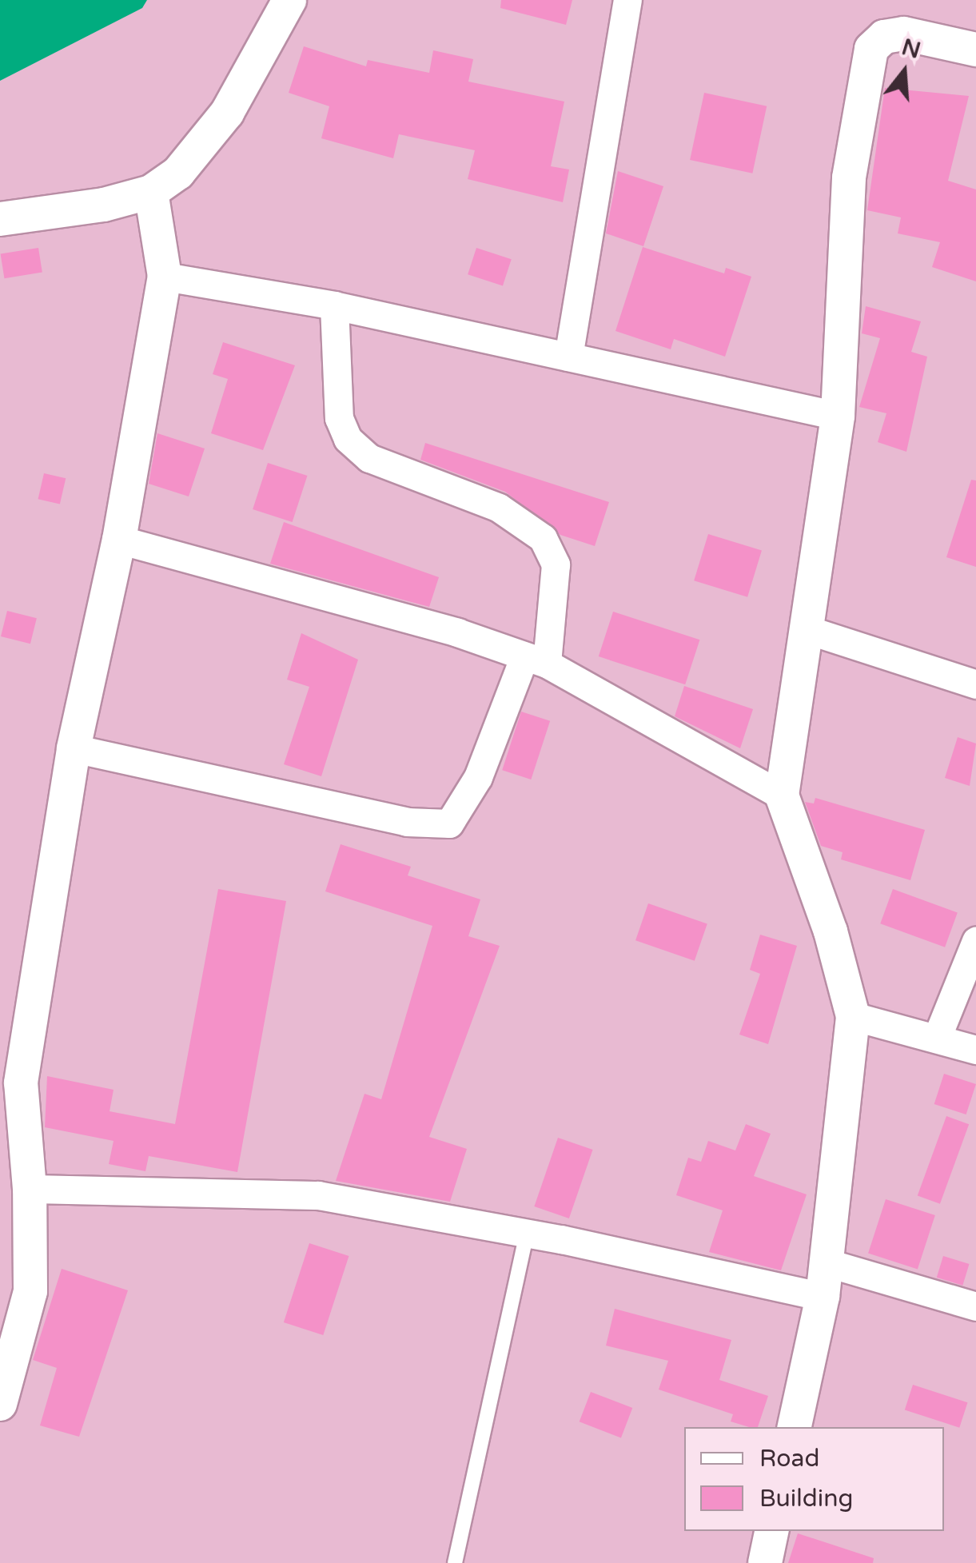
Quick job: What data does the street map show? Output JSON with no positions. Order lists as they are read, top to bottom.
{
  "legend": ["Road", "Building"],
  "north": "top"
}
